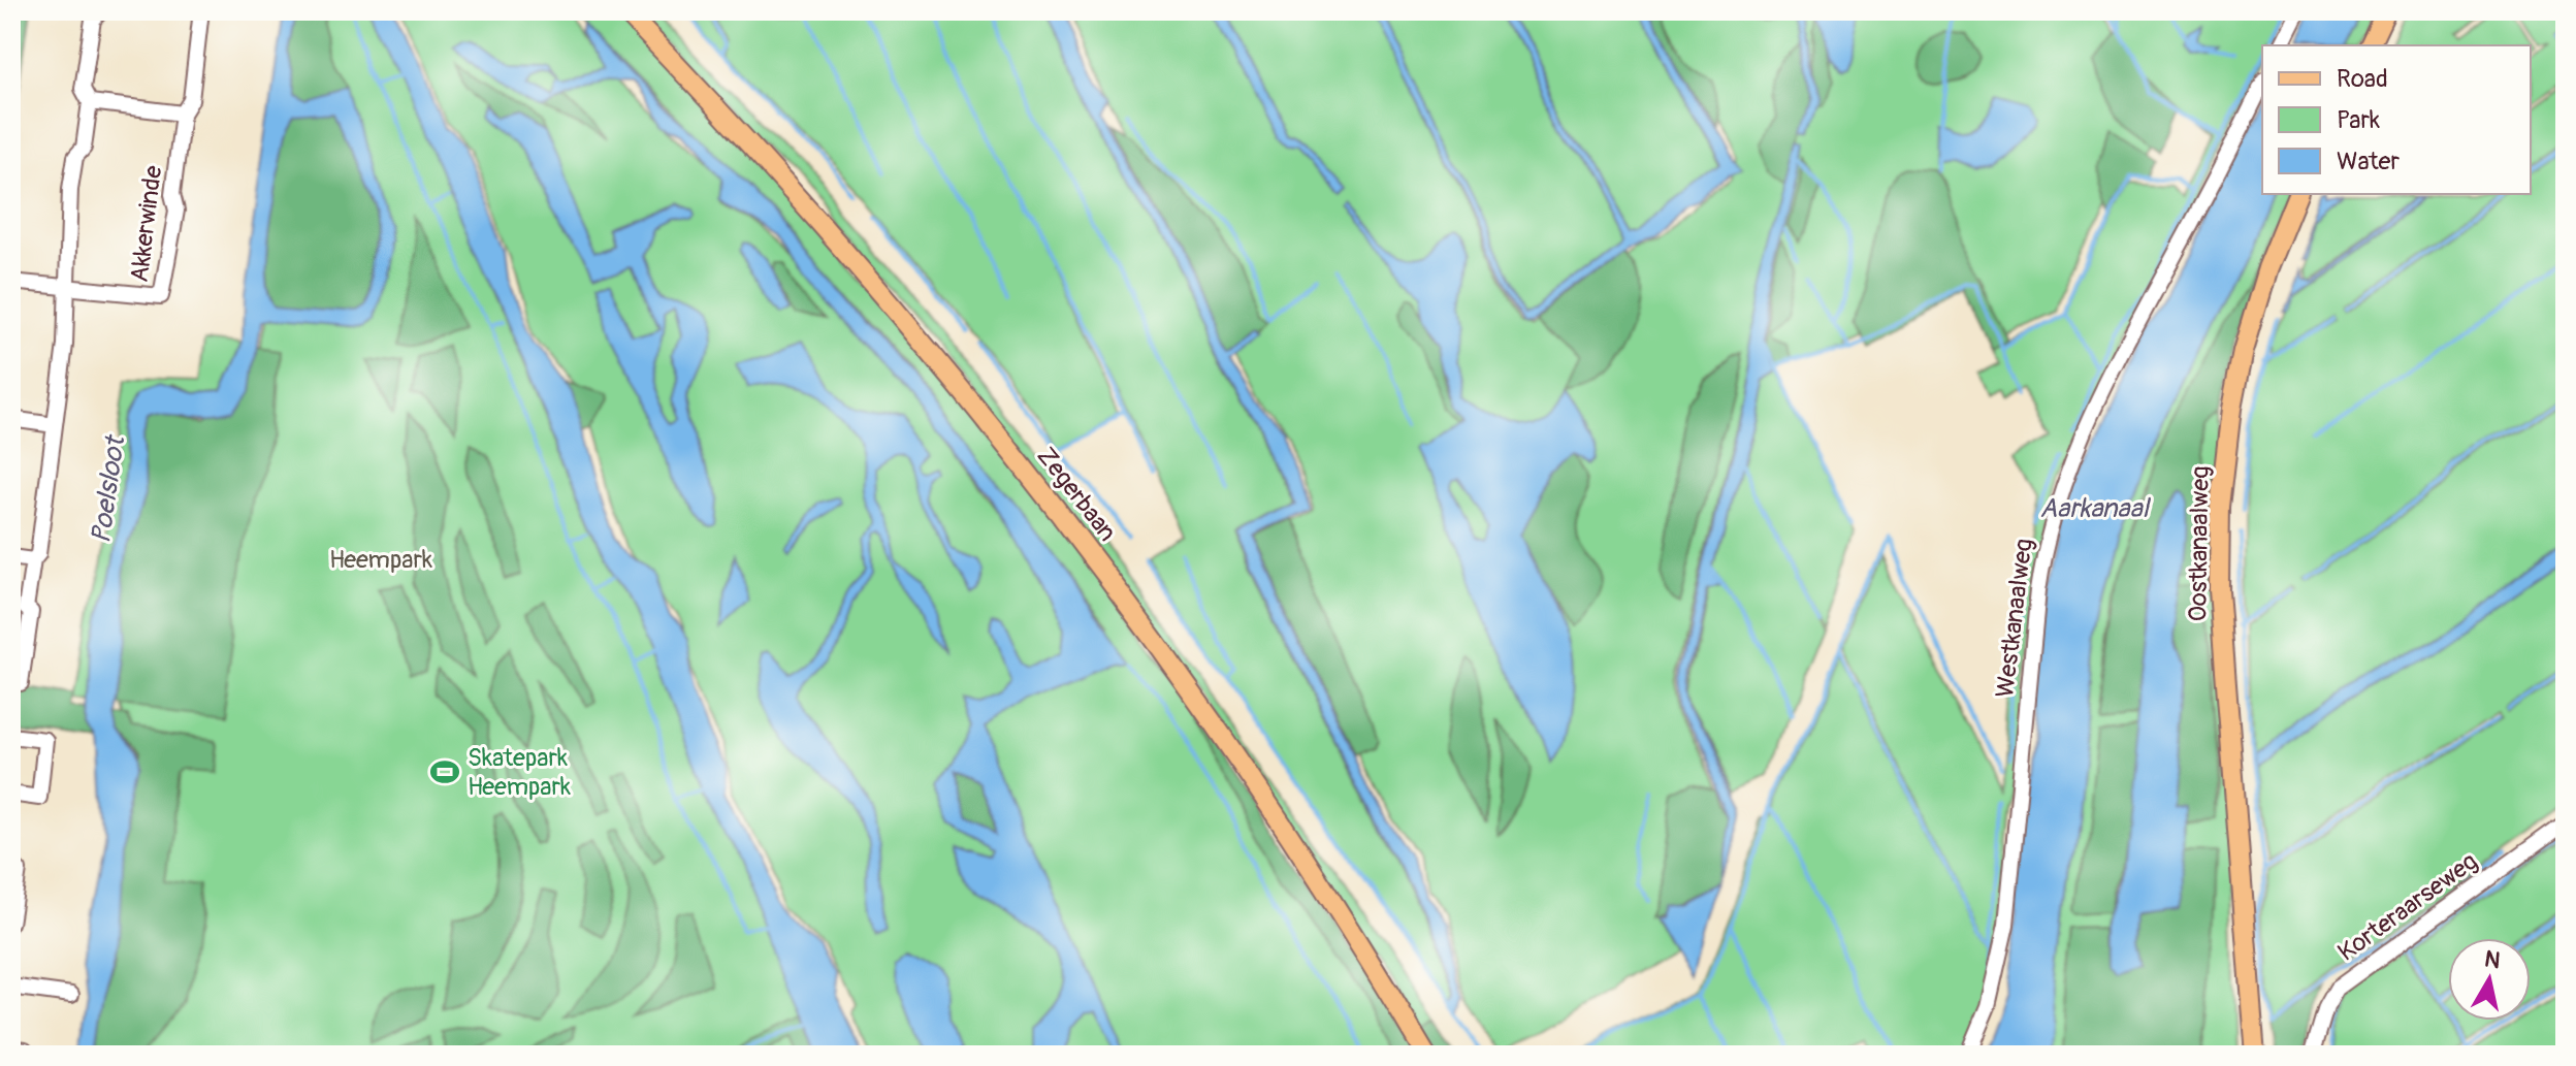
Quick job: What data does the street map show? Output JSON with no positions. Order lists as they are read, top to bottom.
{
  "streets": {
    "main road": ["Zegerbaan", "Oostkanaalweg"],
    "street": ["Akkerwinde", "Westkanaalweg", "Korteraarseweg"]
  },
  "water": ["Poelsloot", "Aarkanaal"],
  "parks": ["Heempark"],
  "places": {
    "sports": ["Skatepark Heempark"]
  },
  "legend": ["Road", "Park", "Water"],
  "north": "top"
}
